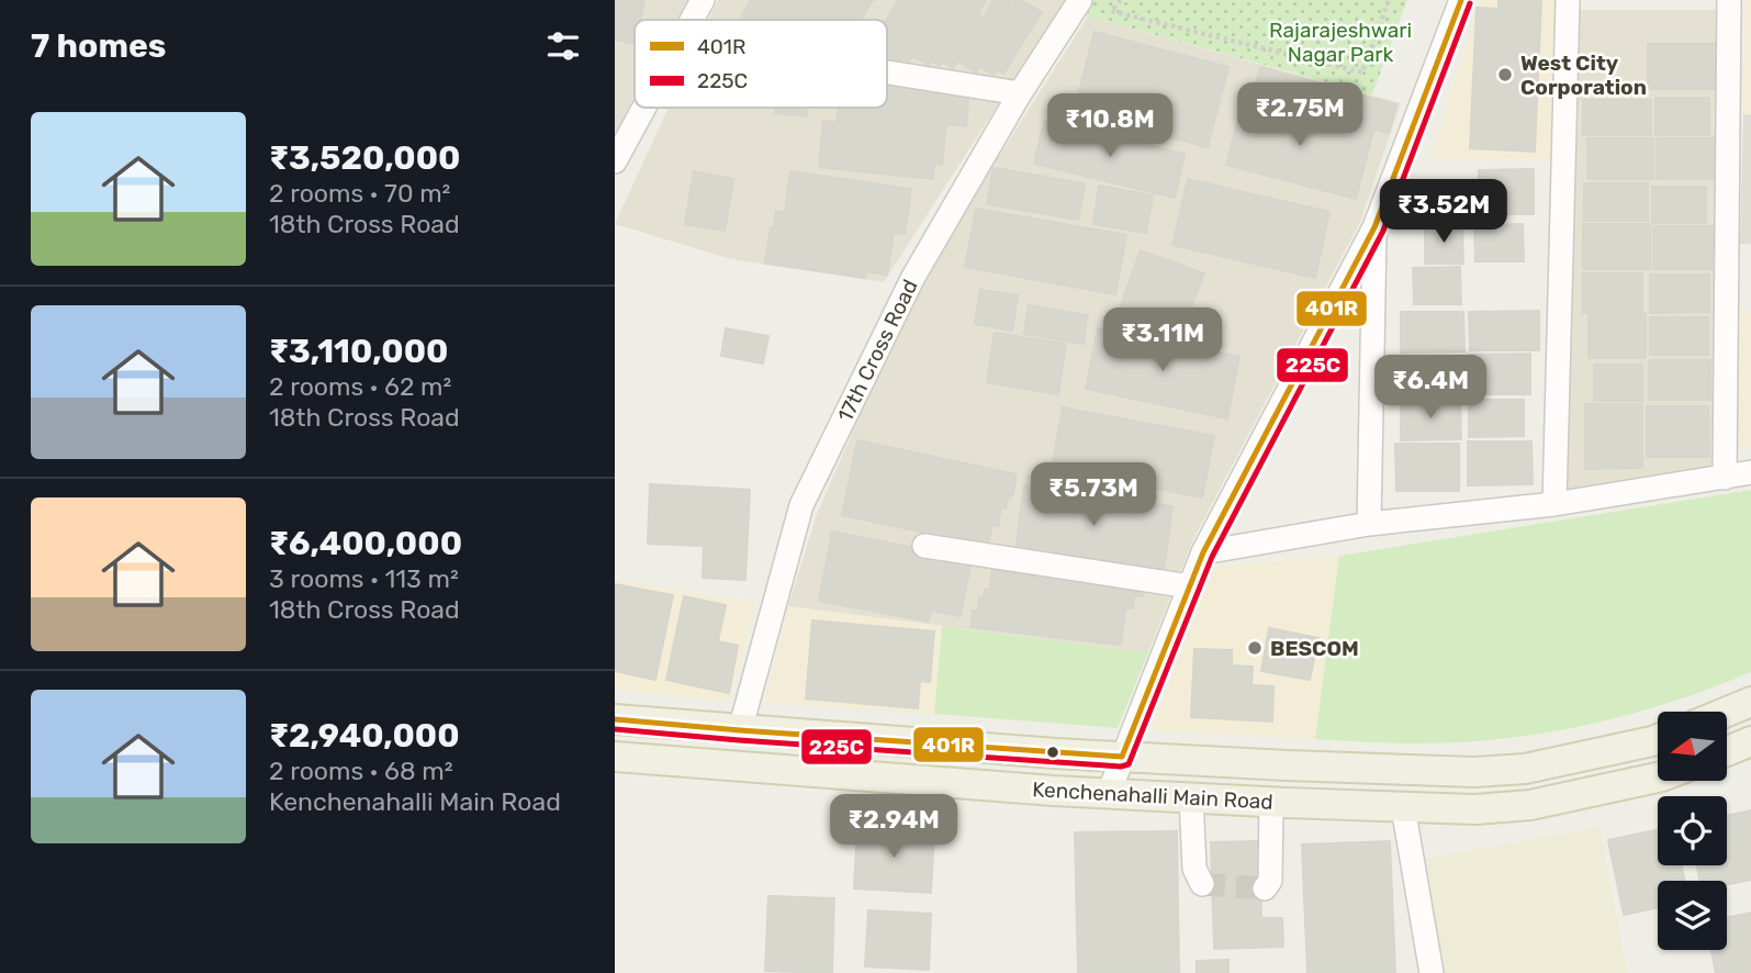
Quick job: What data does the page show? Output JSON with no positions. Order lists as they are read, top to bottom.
{
  "streets": {
    "main road": ["Kenchenahalli Main Road"],
    "street": ["17th Cross Road"]
  },
  "crossings": [
    ["17th Cross Road", "Kenchenahalli Main Road"]
  ],
  "parks": ["Rajarajeshwari Nagar Park"],
  "places": ["West City Corporation", "BESCOM"],
  "lines": ["transit line 401R", "transit line 225C"],
  "legend": ["401R", "225C"],
  "north": "left",
  "page": {
    "heading": "7 homes",
    "price": [
      "₹2.75M",
      "₹10.8M",
      "₹3.52M",
      "₹3.11M",
      "₹6.4M",
      "₹5.73M",
      "₹2.94M"
    ],
    "list": [
      {
        "name": "₹3,520,000",
        "note": "2 rooms · 70 m² · 18th Cross Road"
      },
      {
        "name": "₹3,110,000",
        "note": "2 rooms · 62 m² · 18th Cross Road"
      },
      {
        "name": "₹6,400,000",
        "note": "3 rooms · 113 m² · 18th Cross Road"
      },
      {
        "name": "₹2,940,000",
        "note": "2 rooms · 68 m² · Kenchenahalli Main Road"
      }
    ]
  }
}
